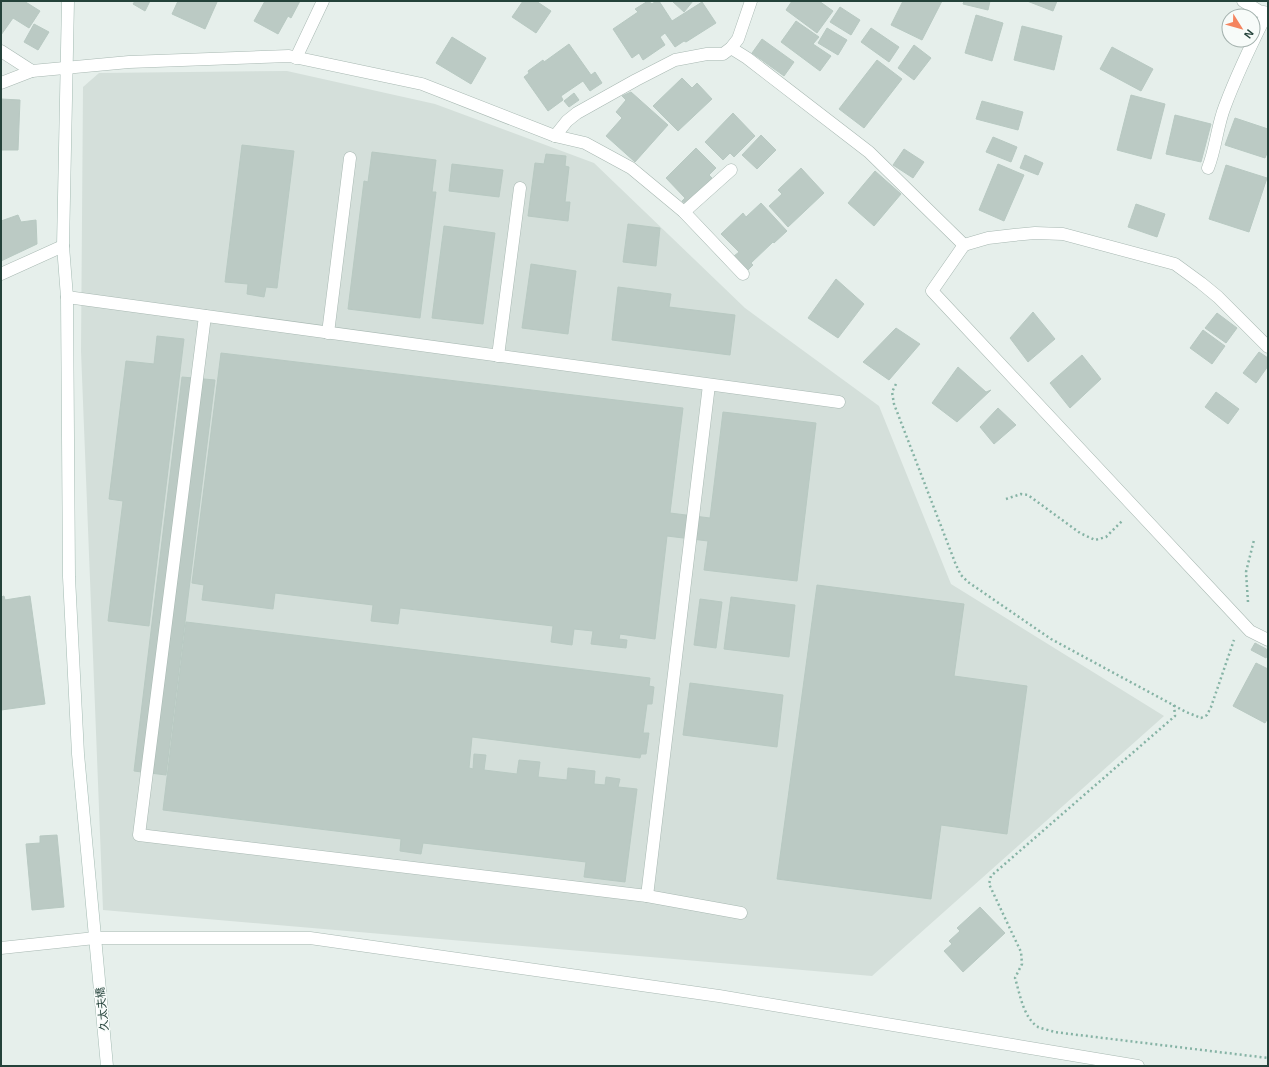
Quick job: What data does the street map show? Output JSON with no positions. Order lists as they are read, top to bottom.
{
  "streets": {
    "street": ["久太夫橋"]
  },
  "north": "bottom right"
}
